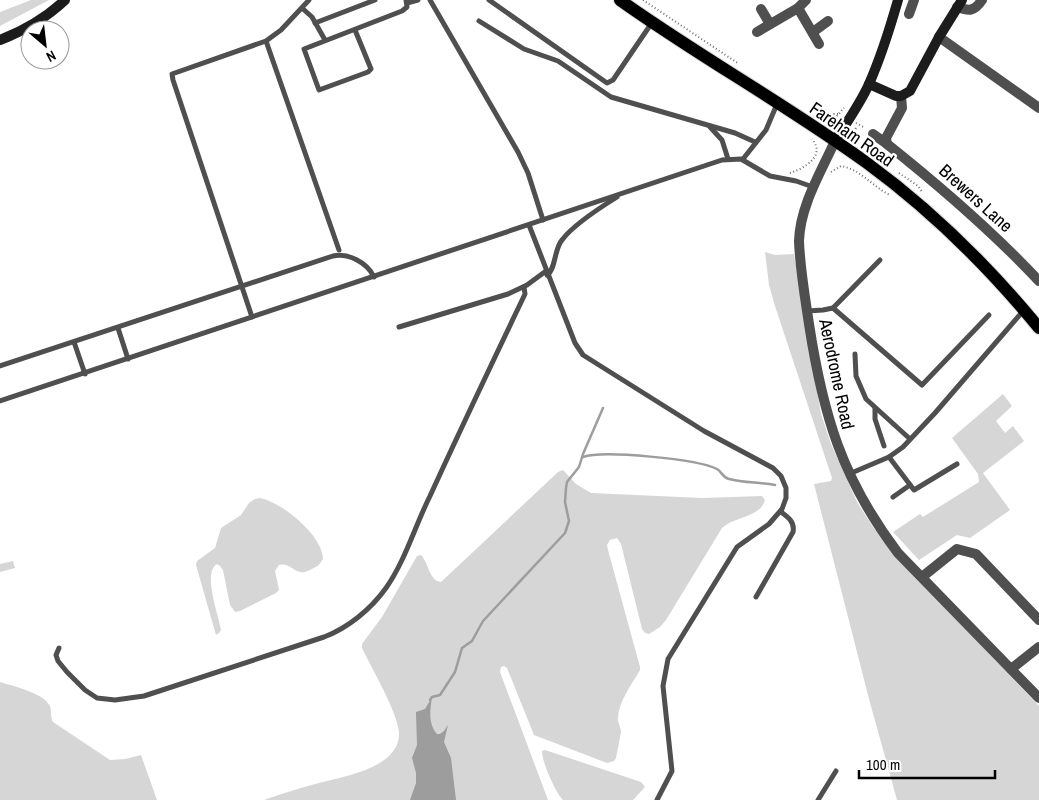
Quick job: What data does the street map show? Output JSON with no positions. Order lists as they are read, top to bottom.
{
  "streets": {
    "main road": ["Fareham Road"],
    "street": ["Brewers Lane", "Aerodrome Road"]
  },
  "crossings": [
    ["Fareham Road", "Aerodrome Road"]
  ],
  "scale_bar": "100 m",
  "north": "bottom right"
}
